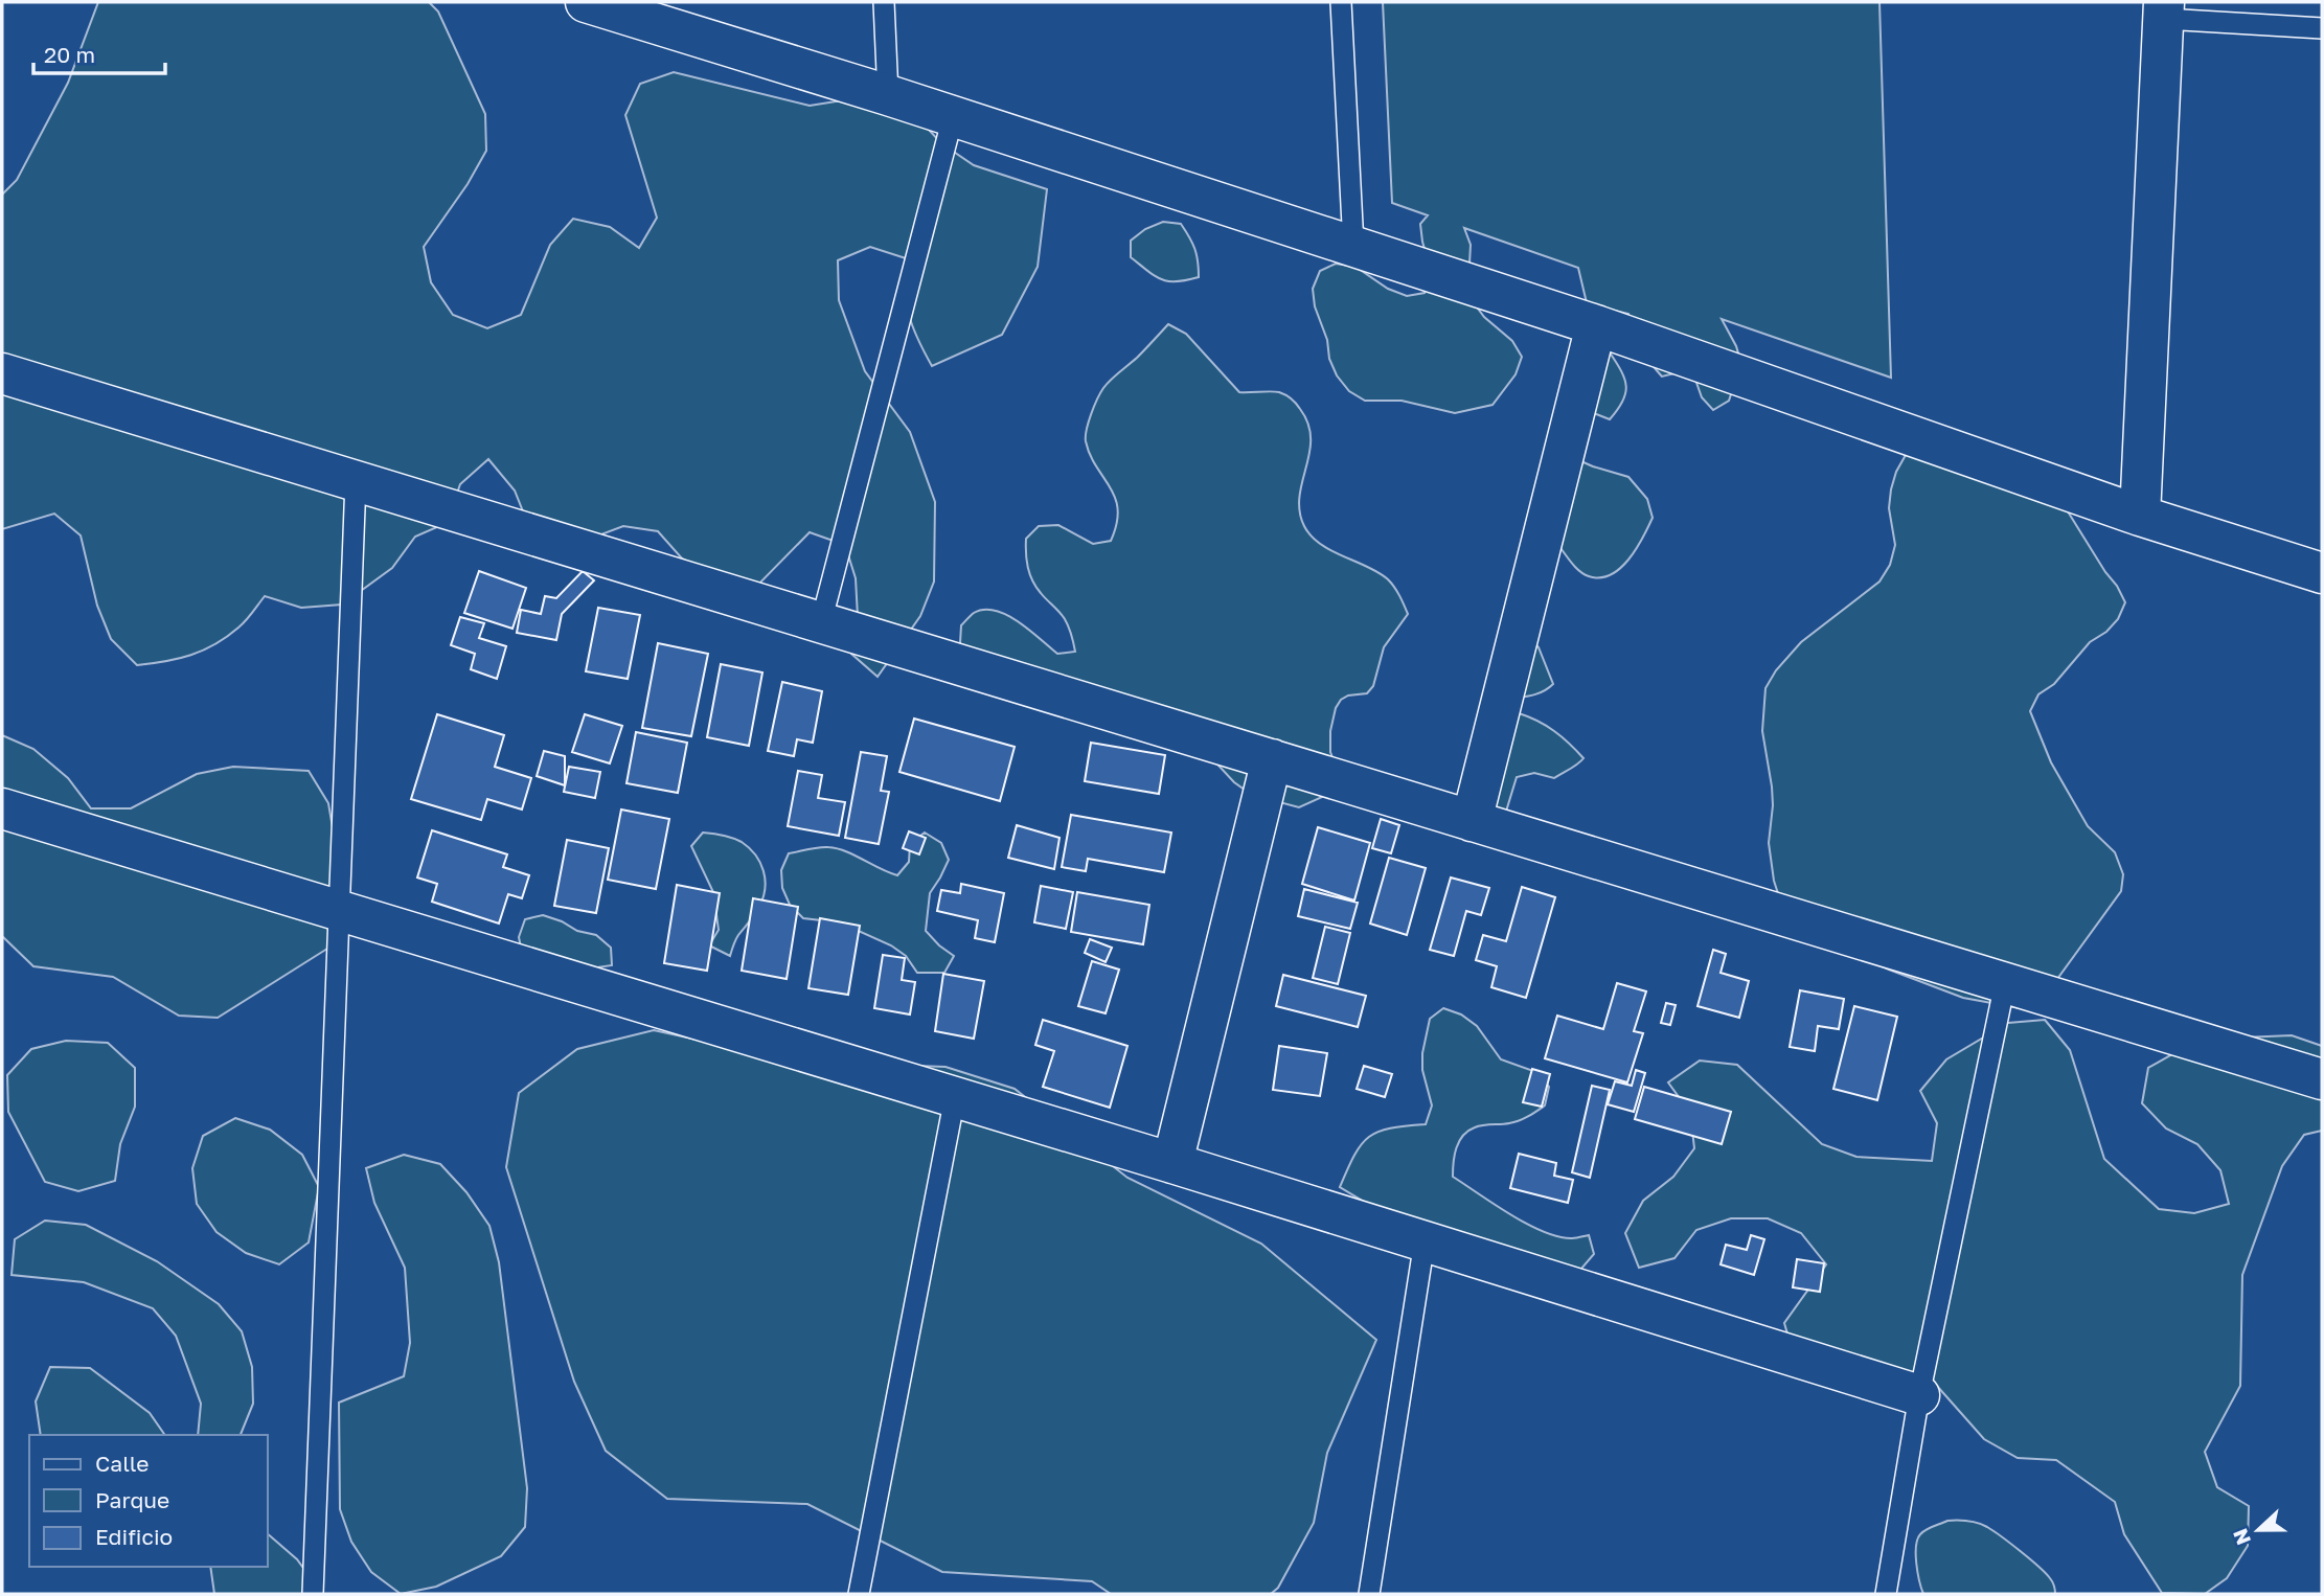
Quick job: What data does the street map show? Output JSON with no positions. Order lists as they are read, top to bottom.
{
  "legend": ["Calle", "Parque", "Edificio"],
  "scale_bar": "20 m",
  "north": "left"
}
